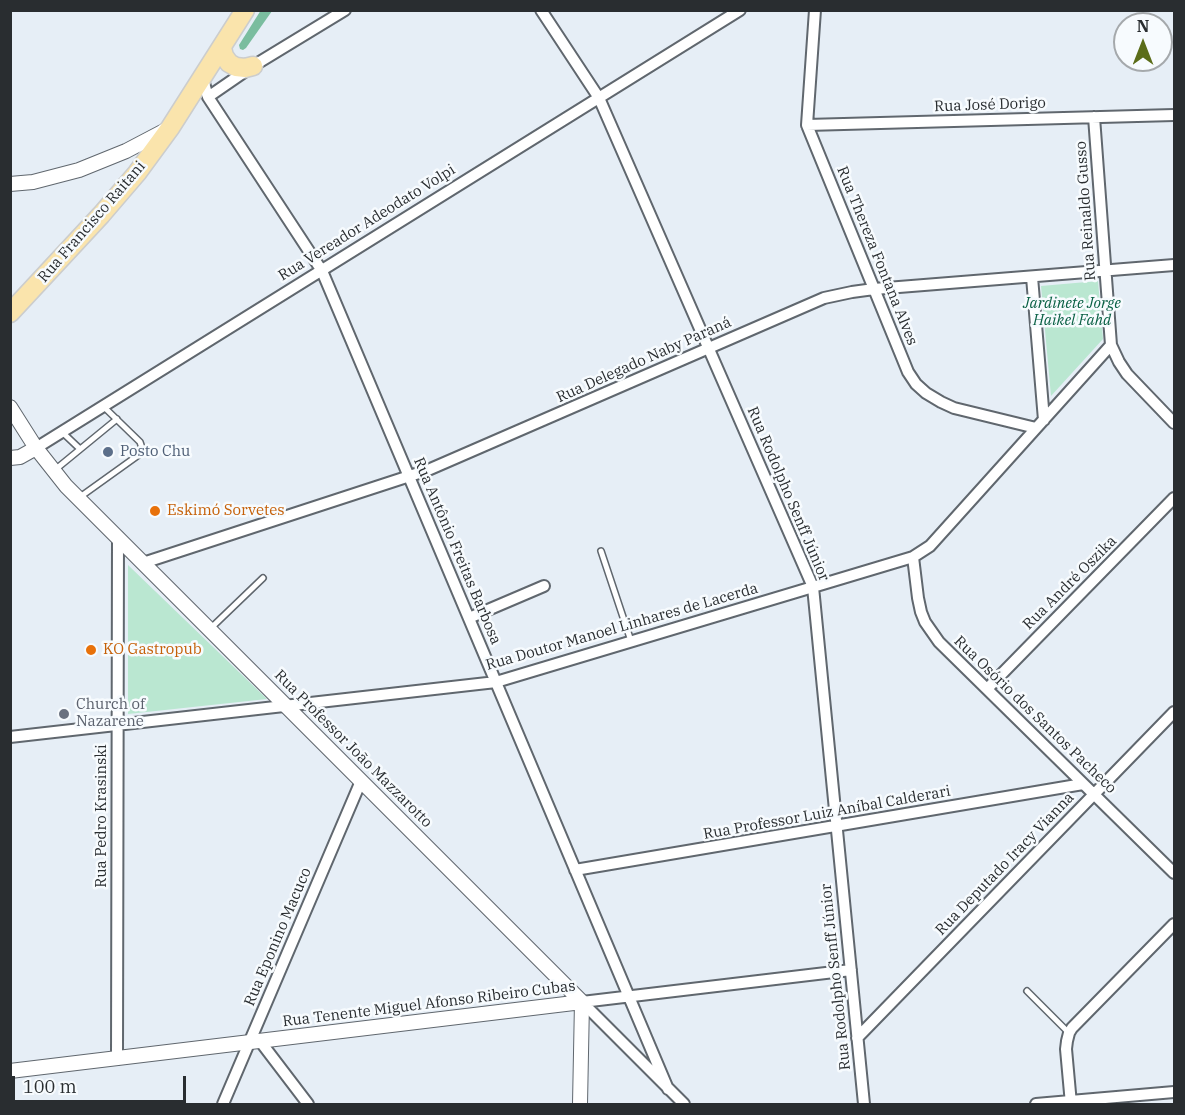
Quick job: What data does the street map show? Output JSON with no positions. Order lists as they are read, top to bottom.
{
  "streets": {
    "main road": ["Rua Francisco Raitani"],
    "street": [
      "Rua José Dorigo",
      "Rua Reinaldo Gusso",
      "Rua Vereador Adeodato Volpi",
      "Rua Thereza Fontana Alves",
      "Rua Delegado Naby Paraná",
      "Rua Rodolpho Senff Júnior",
      "Rua Antônio Freitas Barbosa",
      "Rua André Oszika",
      "Rua Doutor Manoel Linhares de Lacerda",
      "Rua Osório dos Santos Pacheco",
      "Rua Professor João Mazzarotto",
      "Rua Professor Luiz Aníbal Calderari",
      "Rua Pedro Krasinski",
      "Rua Deputado Iracy Vianna",
      "Rua Eponino Macuco",
      "Rua Tenente Miguel Afonso Ribeiro Cubas"
    ]
  },
  "crossings": [
    ["Rua José Dorigo", "Rua Reinaldo Gusso"],
    ["Rua José Dorigo", "Rua Thereza Fontana Alves"],
    ["Rua Reinaldo Gusso", "Rua Delegado Naby Paraná"],
    ["Rua Reinaldo Gusso", "Rua Doutor Manoel Linhares de Lacerda"],
    ["Rua Francisco Raitani", "Rua Antônio Freitas Barbosa"],
    ["Rua Vereador Adeodato Volpi", "Rua Rodolpho Senff Júnior"],
    ["Rua Vereador Adeodato Volpi", "Rua Antônio Freitas Barbosa"],
    ["Rua Vereador Adeodato Volpi", "Rua Professor João Mazzarotto"],
    ["Rua Thereza Fontana Alves", "Rua Delegado Naby Paraná"],
    ["Rua Thereza Fontana Alves", "Rua Doutor Manoel Linhares de Lacerda"],
    ["Rua Delegado Naby Paraná", "Rua Rodolpho Senff Júnior"],
    ["Rua Delegado Naby Paraná", "Rua Antônio Freitas Barbosa"],
    ["Rua Delegado Naby Paraná", "Rua Professor João Mazzarotto"],
    ["Rua Rodolpho Senff Júnior", "Rua Doutor Manoel Linhares de Lacerda"],
    ["Rua Rodolpho Senff Júnior", "Rua Professor Luiz Aníbal Calderari"],
    ["Rua Rodolpho Senff Júnior", "Rua Deputado Iracy Vianna"],
    ["Rua Rodolpho Senff Júnior", "Rua Tenente Miguel Afonso Ribeiro Cubas"],
    ["Rua Antônio Freitas Barbosa", "Rua Doutor Manoel Linhares de Lacerda"],
    ["Rua Antônio Freitas Barbosa", "Rua Professor João Mazzarotto"],
    ["Rua Antônio Freitas Barbosa", "Rua Professor Luiz Aníbal Calderari"],
    ["Rua Antônio Freitas Barbosa", "Rua Tenente Miguel Afonso Ribeiro Cubas"],
    ["Rua André Oszika", "Rua Osório dos Santos Pacheco"],
    ["Rua Doutor Manoel Linhares de Lacerda", "Rua Osório dos Santos Pacheco"],
    ["Rua Doutor Manoel Linhares de Lacerda", "Rua Professor João Mazzarotto"],
    ["Rua Doutor Manoel Linhares de Lacerda", "Rua Pedro Krasinski"],
    ["Rua Osório dos Santos Pacheco", "Rua Professor Luiz Aníbal Calderari"],
    ["Rua Osório dos Santos Pacheco", "Rua Deputado Iracy Vianna"],
    ["Rua Professor João Mazzarotto", "Rua Pedro Krasinski"],
    ["Rua Professor João Mazzarotto", "Rua Eponino Macuco"],
    ["Rua Professor João Mazzarotto", "Rua Tenente Miguel Afonso Ribeiro Cubas"],
    ["Rua Pedro Krasinski", "Rua Tenente Miguel Afonso Ribeiro Cubas"],
    ["Rua Eponino Macuco", "Rua Tenente Miguel Afonso Ribeiro Cubas"]
  ],
  "parks": ["Jardinete Jorge Haikel Fahd"],
  "places": [
    "Posto Chu",
    "Eskimó Sorvetes",
    "KO Gastropub",
    "Church of Nazarene"
  ],
  "scale_bar": "100 m",
  "north": "top"
}
